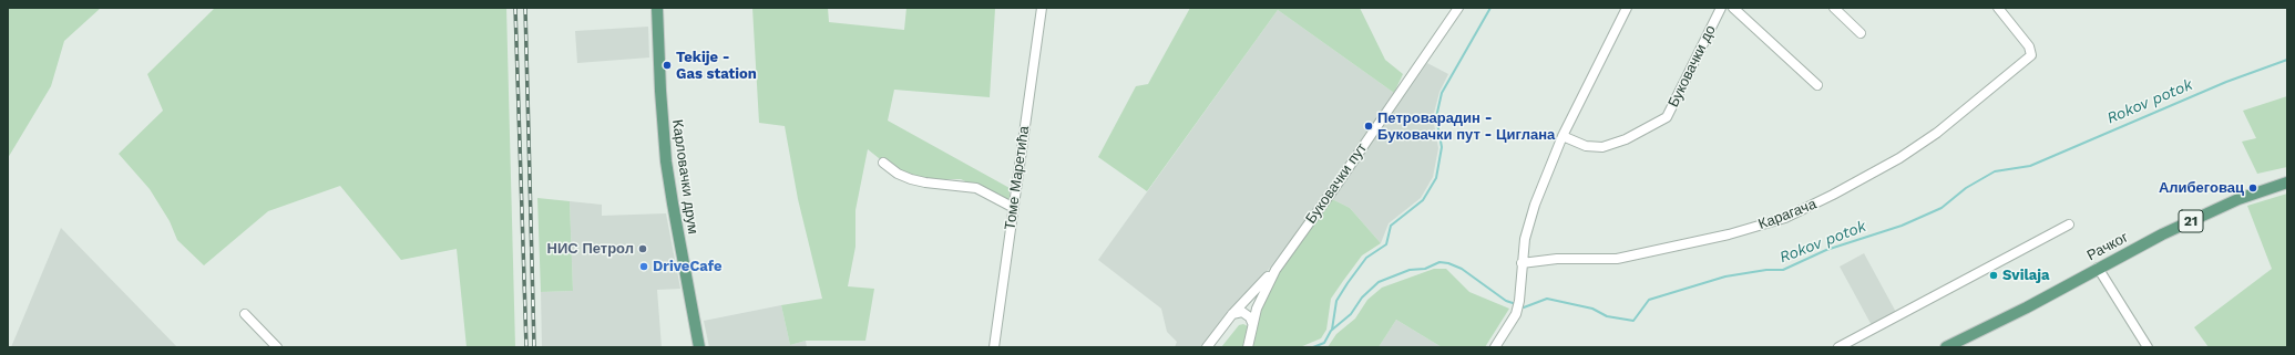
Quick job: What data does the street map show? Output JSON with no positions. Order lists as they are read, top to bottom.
{
  "streets": {
    "main road": ["Карловачки друм", "21", "Рачког"],
    "street": [
      "Буковачки до",
      "Томе Маретића",
      "Буковачки пут",
      "Карагача"
    ]
  },
  "water": ["Rokov potok"],
  "places": [
    "Tekije - Gas station",
    "Петроварадин - Буковачки пут - Циглана",
    "Алибеговац",
    "НИС Петрол",
    "DriveCafe",
    "Svilaja"
  ]
}
